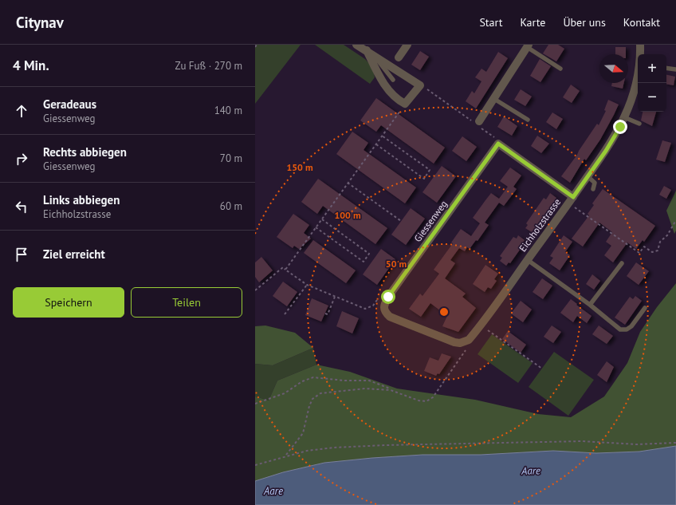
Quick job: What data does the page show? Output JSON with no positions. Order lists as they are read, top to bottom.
{
  "streets": {
    "street": ["Giessenweg", "Eichholzstrasse"]
  },
  "crossings": [
    ["Giessenweg", "Eichholzstrasse"]
  ],
  "water": ["Aare"],
  "north": "right",
  "page": {
    "header": "Citynav",
    "nav": [
      "Start",
      "Karte",
      "Über uns",
      "Kontakt"
    ],
    "heading": ["4 Min.", "Zu Fuß · 270 m"],
    "map_buttons": ["+", "−"],
    "list": [
      ["Geradeaus", "Giessenweg", "140 m"],
      ["Rechts abbiegen", "Giessenweg", "70 m"],
      ["Links abbiegen", "Eichholzstrasse", "60 m"],
      "Ziel erreicht"
    ],
    "buttons": ["Speichern", "Teilen"]
  },
  "rings": ["150 m", "100 m", "50 m"]
}
